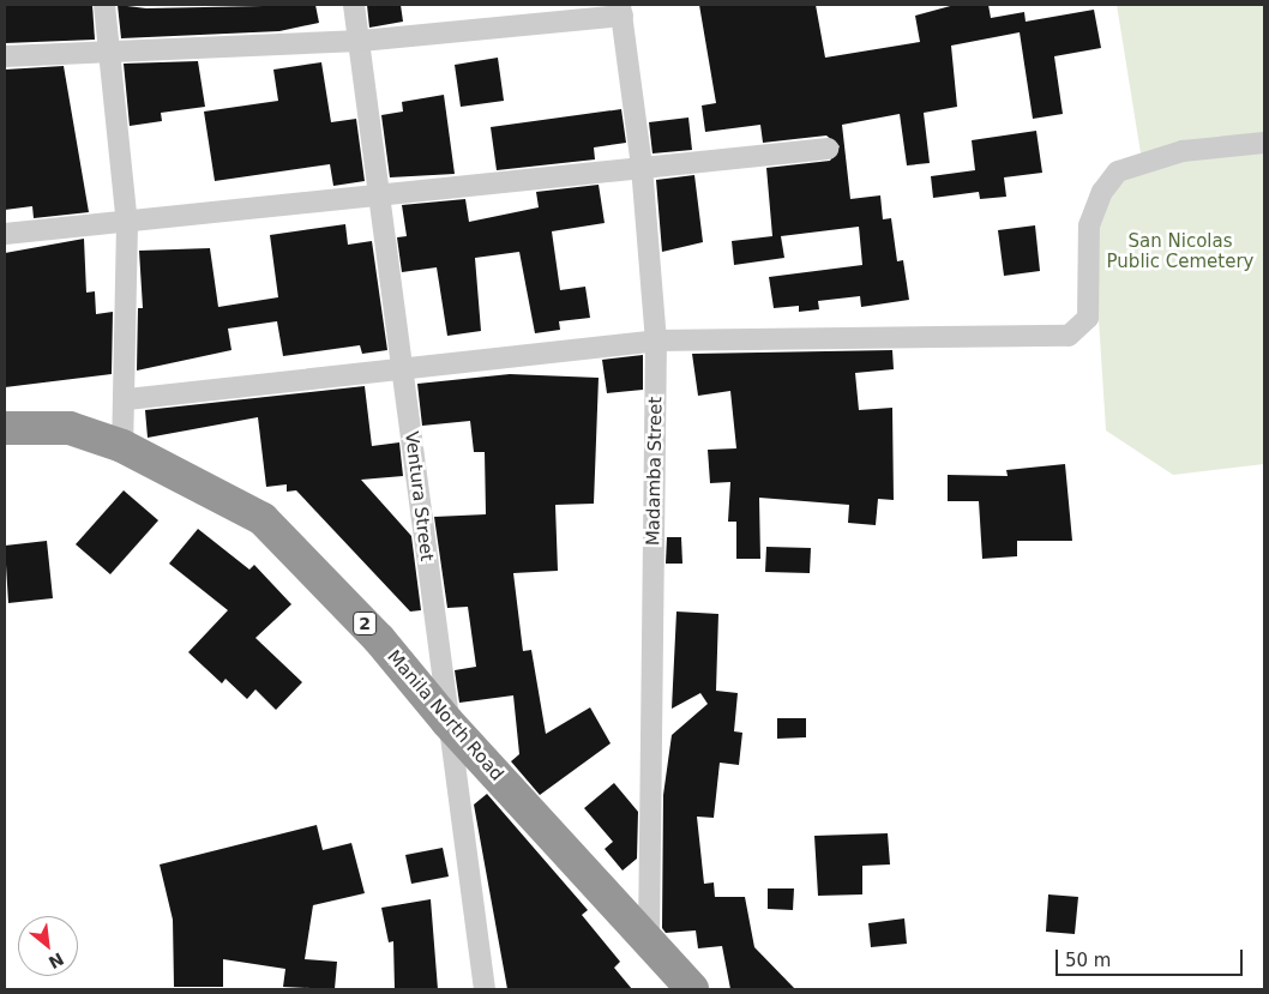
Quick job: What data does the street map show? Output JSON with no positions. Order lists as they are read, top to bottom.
{
  "streets": {
    "highway": ["2", "Manila North Road"],
    "street": ["Madamba Street", "Ventura Street"]
  },
  "crossings": [
    ["Madamba Street", "Manila North Road"],
    ["Ventura Street", "Manila North Road"]
  ],
  "parks": ["San Nicolas Public Cemetery"],
  "scale_bar": "50 m",
  "north": "bottom right"
}
